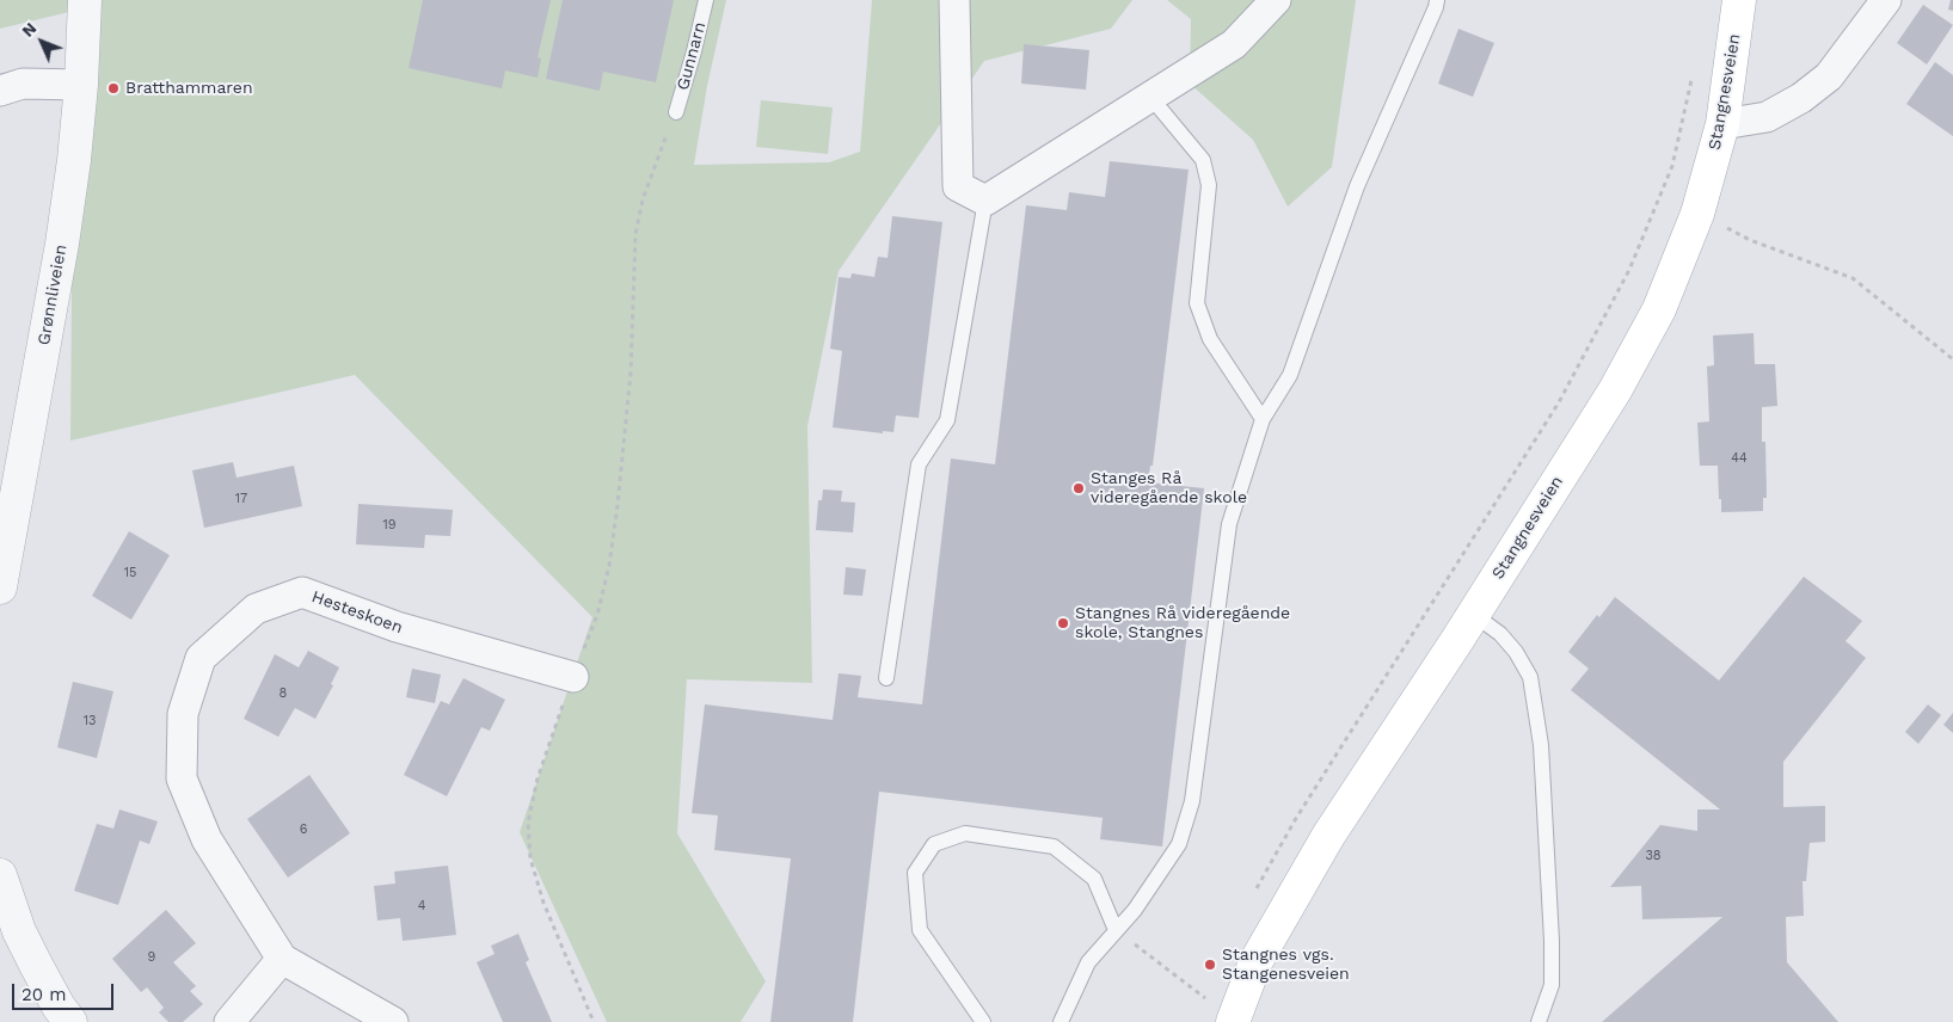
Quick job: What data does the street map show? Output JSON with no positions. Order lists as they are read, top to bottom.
{
  "streets": {
    "main road": ["Stangnesveien"],
    "street": ["Grønnliveien", "Hesteskoen"],
    "lane": ["Gunnarn"]
  },
  "places": [
    "Bratthammaren",
    "Stanges Rå videregående skole",
    "Stangnes Rå videregående skole, Stangnes",
    "Stangnes vgs. Stangenesveien"
  ],
  "house_numbers": [
    "44",
    "17",
    "19",
    "15",
    "8",
    "13",
    "6",
    "38",
    "4",
    "9"
  ],
  "scale_bar": "20 m",
  "north": "top left"
}
